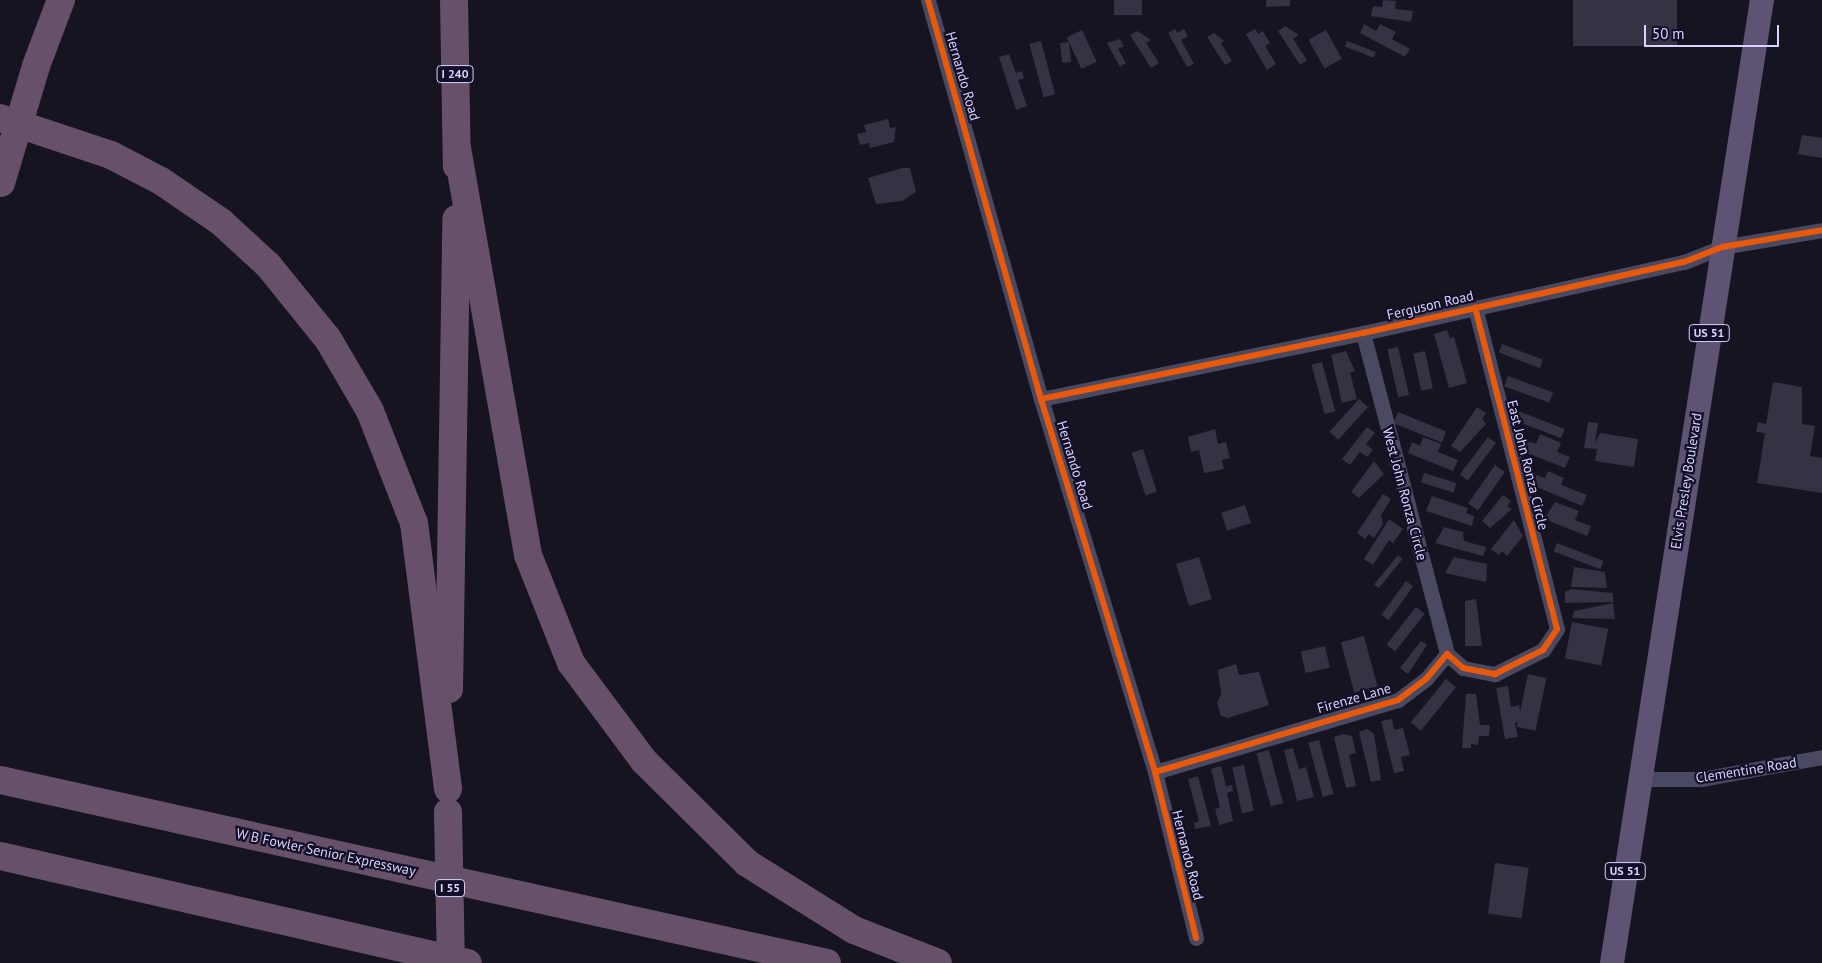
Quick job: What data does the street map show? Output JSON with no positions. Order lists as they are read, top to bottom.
{
  "streets": {
    "highway": ["I 240", "W B Fowler Senior Expressway", "I 55"],
    "main road": ["US 51", "Elvis Presley Boulevard"],
    "street": [
      "Hernando Road",
      "Ferguson Road",
      "East John Ronza Circle",
      "West John Ronza Circle",
      "Firenze Lane",
      "Clementine Road"
    ]
  },
  "crossings": [
    ["Hernando Road", "Ferguson Road"],
    ["Hernando Road", "Firenze Lane"],
    ["Ferguson Road", "East John Ronza Circle"],
    ["Ferguson Road", "Elvis Presley Boulevard"],
    ["Ferguson Road", "West John Ronza Circle"],
    ["East John Ronza Circle", "West John Ronza Circle"],
    ["East John Ronza Circle", "Firenze Lane"],
    ["Elvis Presley Boulevard", "Clementine Road"],
    ["West John Ronza Circle", "Firenze Lane"]
  ],
  "scale_bar": "50 m"
}
